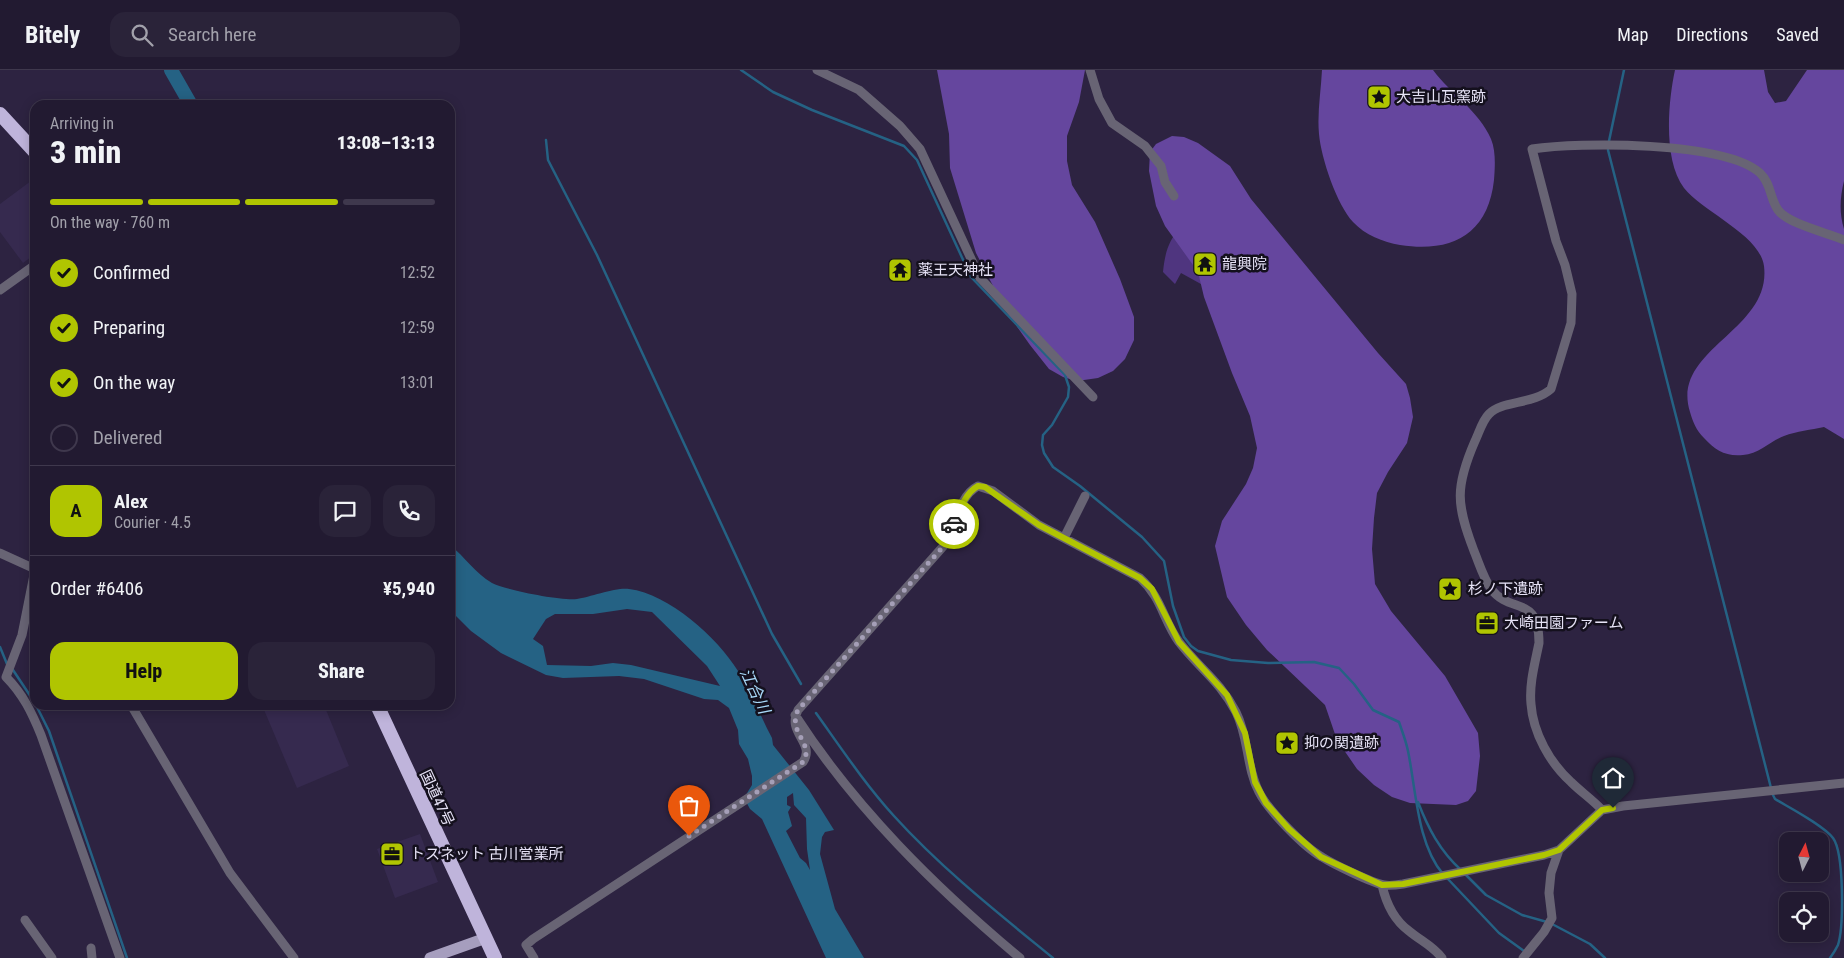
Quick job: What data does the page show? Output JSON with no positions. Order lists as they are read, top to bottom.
{
  "streets": {
    "highway": ["国道47号"]
  },
  "water": ["江合川"],
  "places": {
    "place": ["大吉山瓦窯跡", "杉ノ下遺跡", "抑の関遺跡"],
    "temple": ["龍興院", "薬王天神社"],
    "office": ["大崎田園ファーム", "トスネット 古川営業所"]
  },
  "north": "top",
  "page": {
    "header": "Bitely",
    "search": "Search here",
    "nav": ["Map", "Directions", "Saved"],
    "heading": ["3 min", "Arriving in", "13:08–13:13"],
    "panel": [
      "Alex",
      "Courier · 4.5",
      "Order #6406",
      "¥5,940"
    ],
    "bar": "On the way · 760 m",
    "list": [
      ["Confirmed", "12:52"],
      ["Preparing", "12:59"],
      ["On the way", "13:01"],
      "Delivered"
    ],
    "round": "A",
    "buttons": ["Help", "Share"]
  }
}
